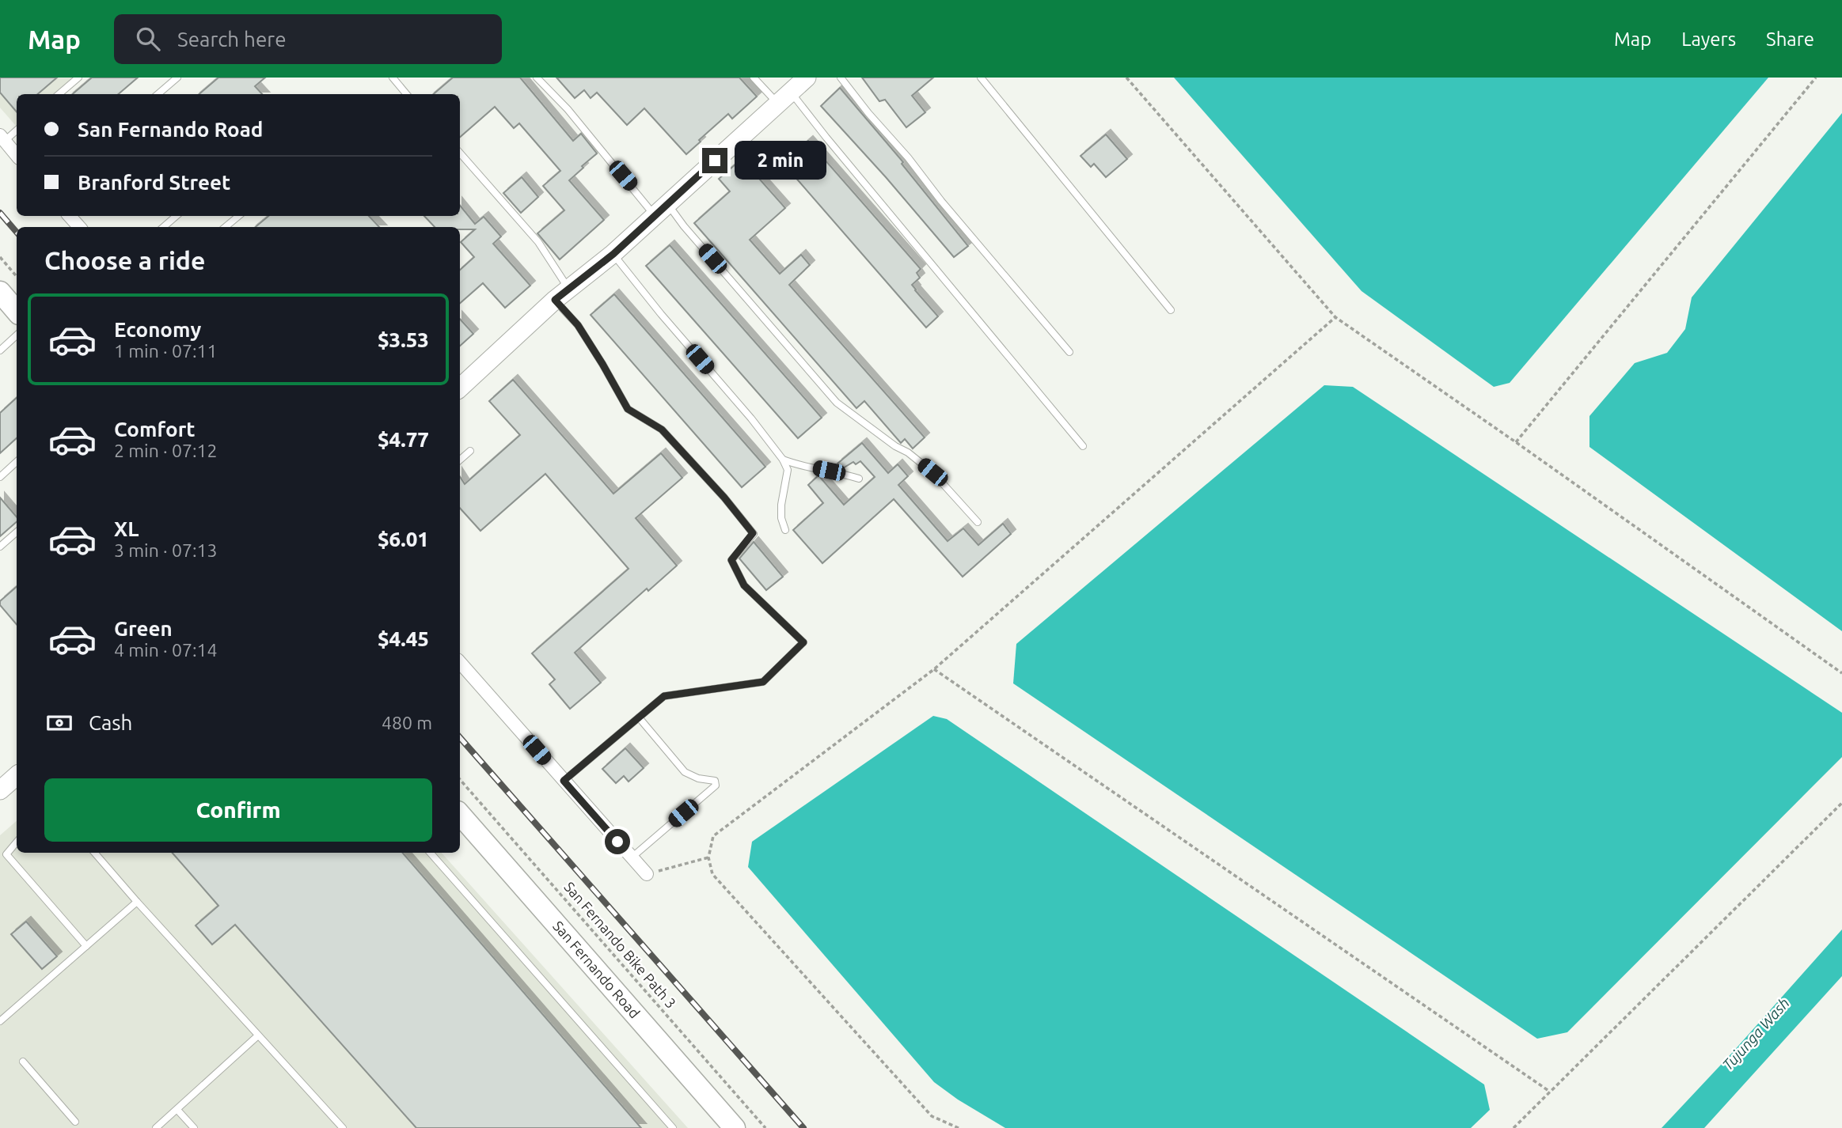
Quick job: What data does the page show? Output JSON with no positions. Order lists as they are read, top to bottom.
{
  "streets": {
    "main road": ["San Fernando Road"],
    "path": ["San Fernando Bike Path 3"]
  },
  "water": ["Tujunga Wash"],
  "page": {
    "header": "Map",
    "search": "Search here",
    "nav": ["Map", "Layers", "Share"],
    "banner": ["San Fernando Road", "Branford Street"],
    "bubble": "2 min",
    "heading": "Choose a ride",
    "list": [
      {
        "name": "Economy",
        "note": "1 min · 07:11",
        "value": "$3.53"
      },
      {
        "name": "Comfort",
        "note": "2 min · 07:12",
        "value": "$4.77"
      },
      {
        "name": "XL",
        "note": "3 min · 07:13",
        "value": "$6.01"
      },
      {
        "name": "Green",
        "note": "4 min · 07:14",
        "value": "$4.45"
      }
    ],
    "pay": ["Cash", "480 m"],
    "buttons": "Confirm"
  }
}
